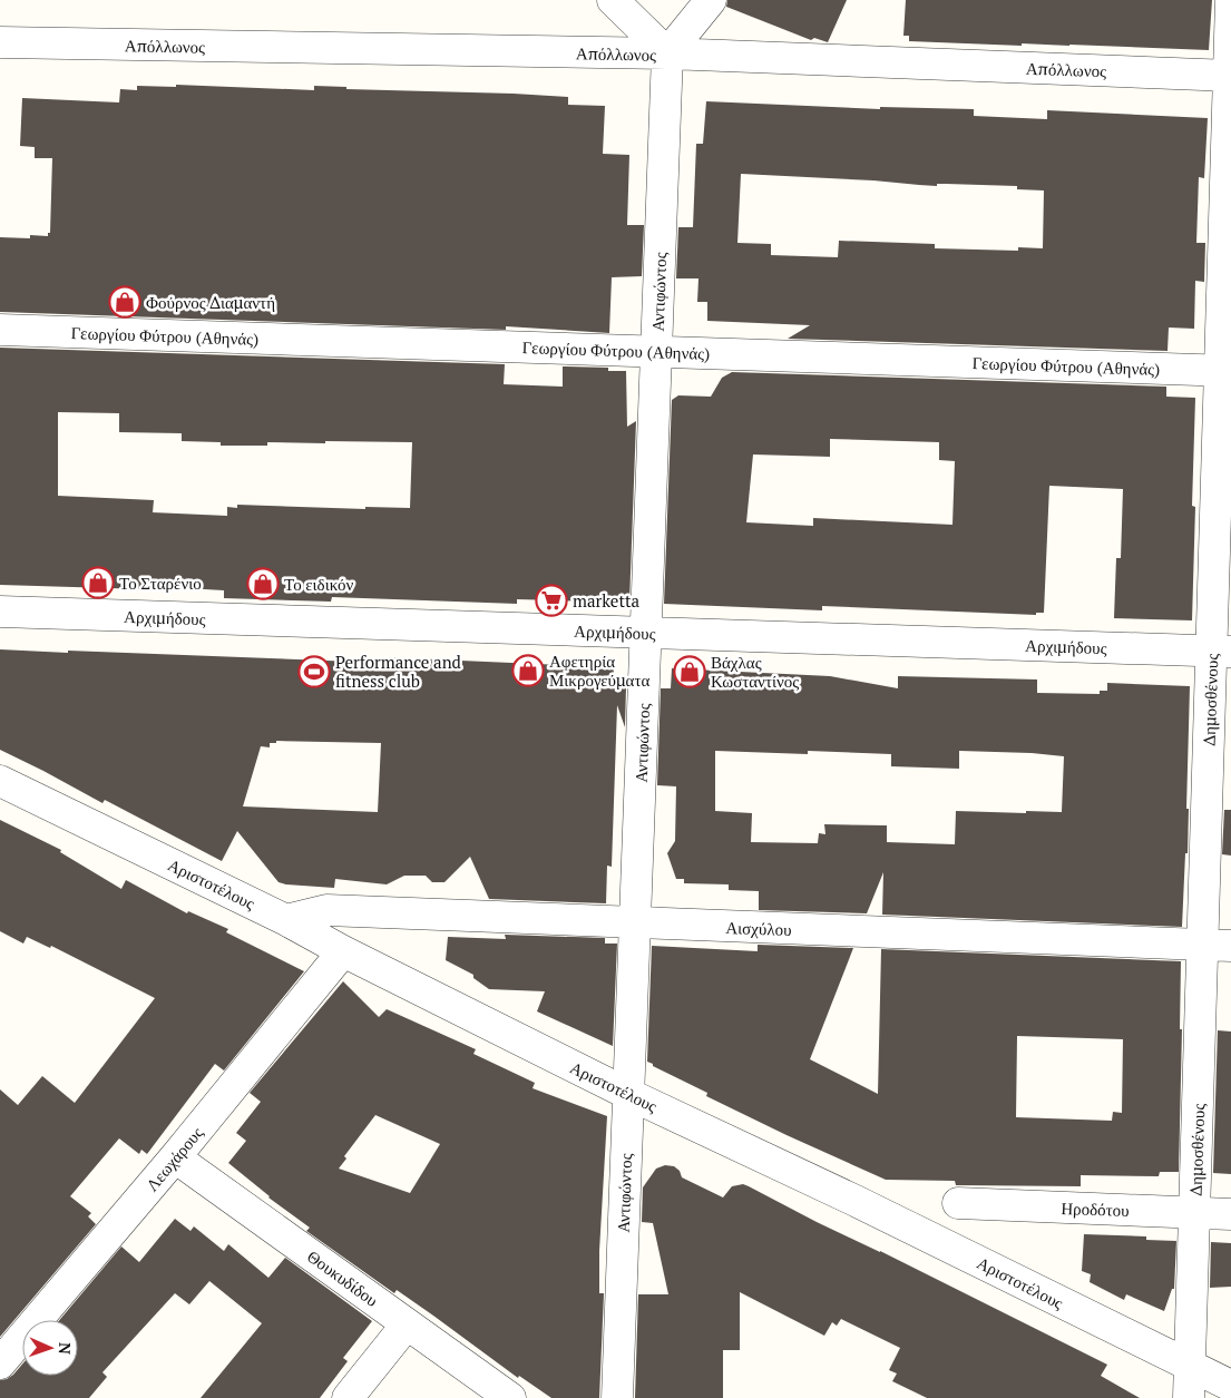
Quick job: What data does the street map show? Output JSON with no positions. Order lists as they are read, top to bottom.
{
  "streets": {
    "street": [
      "Απόλλωνος",
      "Αντιφώντος",
      "Γεωργίου Φύτρου (Αθηνάς)",
      "Αρχιμήδους",
      "Δημοσθένους",
      "Αριστοτέλους",
      "Αισχύλου",
      "Λεωχάρους",
      "Ηροδότου",
      "Θουκυδίδου"
    ]
  },
  "crossings": [
    ["Απόλλωνος", "Αντιφώντος"],
    ["Απόλλωνος", "Δημοσθένους"],
    ["Αντιφώντος", "Γεωργίου Φύτρου (Αθηνάς)"],
    ["Αντιφώντος", "Αρχιμήδους"],
    ["Αντιφώντος", "Αριστοτέλους"],
    ["Αντιφώντος", "Αισχύλου"],
    ["Γεωργίου Φύτρου (Αθηνάς)", "Δημοσθένους"],
    ["Αρχιμήδους", "Δημοσθένους"],
    ["Δημοσθένους", "Αριστοτέλους"],
    ["Δημοσθένους", "Αισχύλου"],
    ["Δημοσθένους", "Ηροδότου"],
    ["Αριστοτέλους", "Αισχύλου"],
    ["Αριστοτέλους", "Λεωχάρους"],
    ["Λεωχάρους", "Θουκυδίδου"]
  ],
  "places": {
    "shop": [
      "Φούρνος Διαμαντή",
      "Το Σταρένιο",
      "Το ειδικόν",
      "Αφετηρία Μικρογεύματα",
      "Βάχλας Κωσταντίνος"
    ],
    "supermarket": ["marketta"],
    "sports": ["Performance and fitness club"]
  },
  "north": "right"
}
